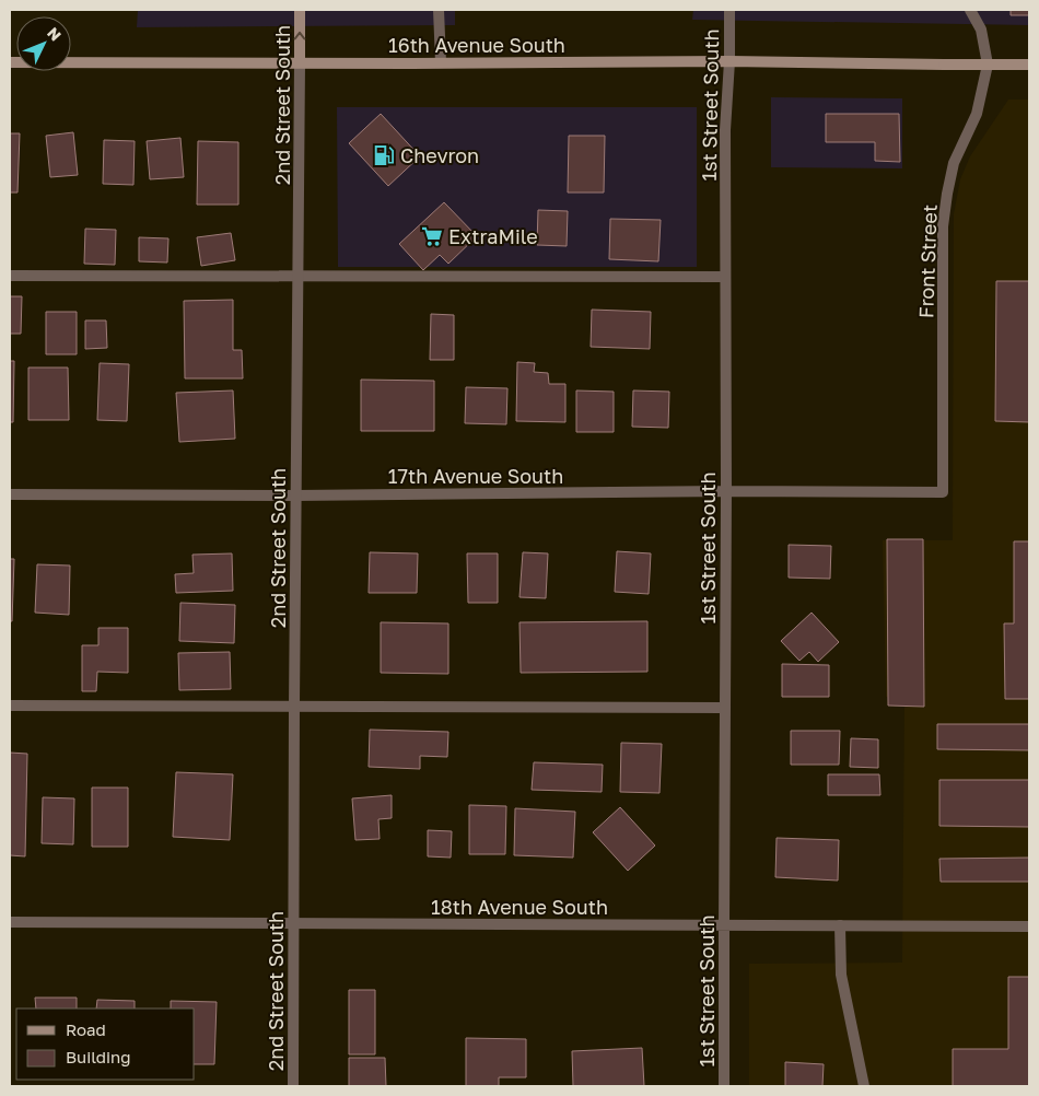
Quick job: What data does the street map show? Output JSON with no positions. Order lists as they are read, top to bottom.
{
  "streets": {
    "main road": ["16th Avenue South", "2nd Street South"],
    "street": [
      "1st Street South",
      "Front Street",
      "17th Avenue South",
      "18th Avenue South"
    ]
  },
  "crossings": [
    ["16th Avenue South", "2nd Street South"],
    ["16th Avenue South", "1st Street South"],
    ["2nd Street South", "17th Avenue South"],
    ["2nd Street South", "18th Avenue South"],
    ["1st Street South", "17th Avenue South"],
    ["1st Street South", "18th Avenue South"],
    ["Front Street", "17th Avenue South"]
  ],
  "places": {
    "fuel station": ["Chevron"],
    "supermarket": ["ExtraMile"]
  },
  "legend": ["Road", "Building"],
  "north": "top right"
}
